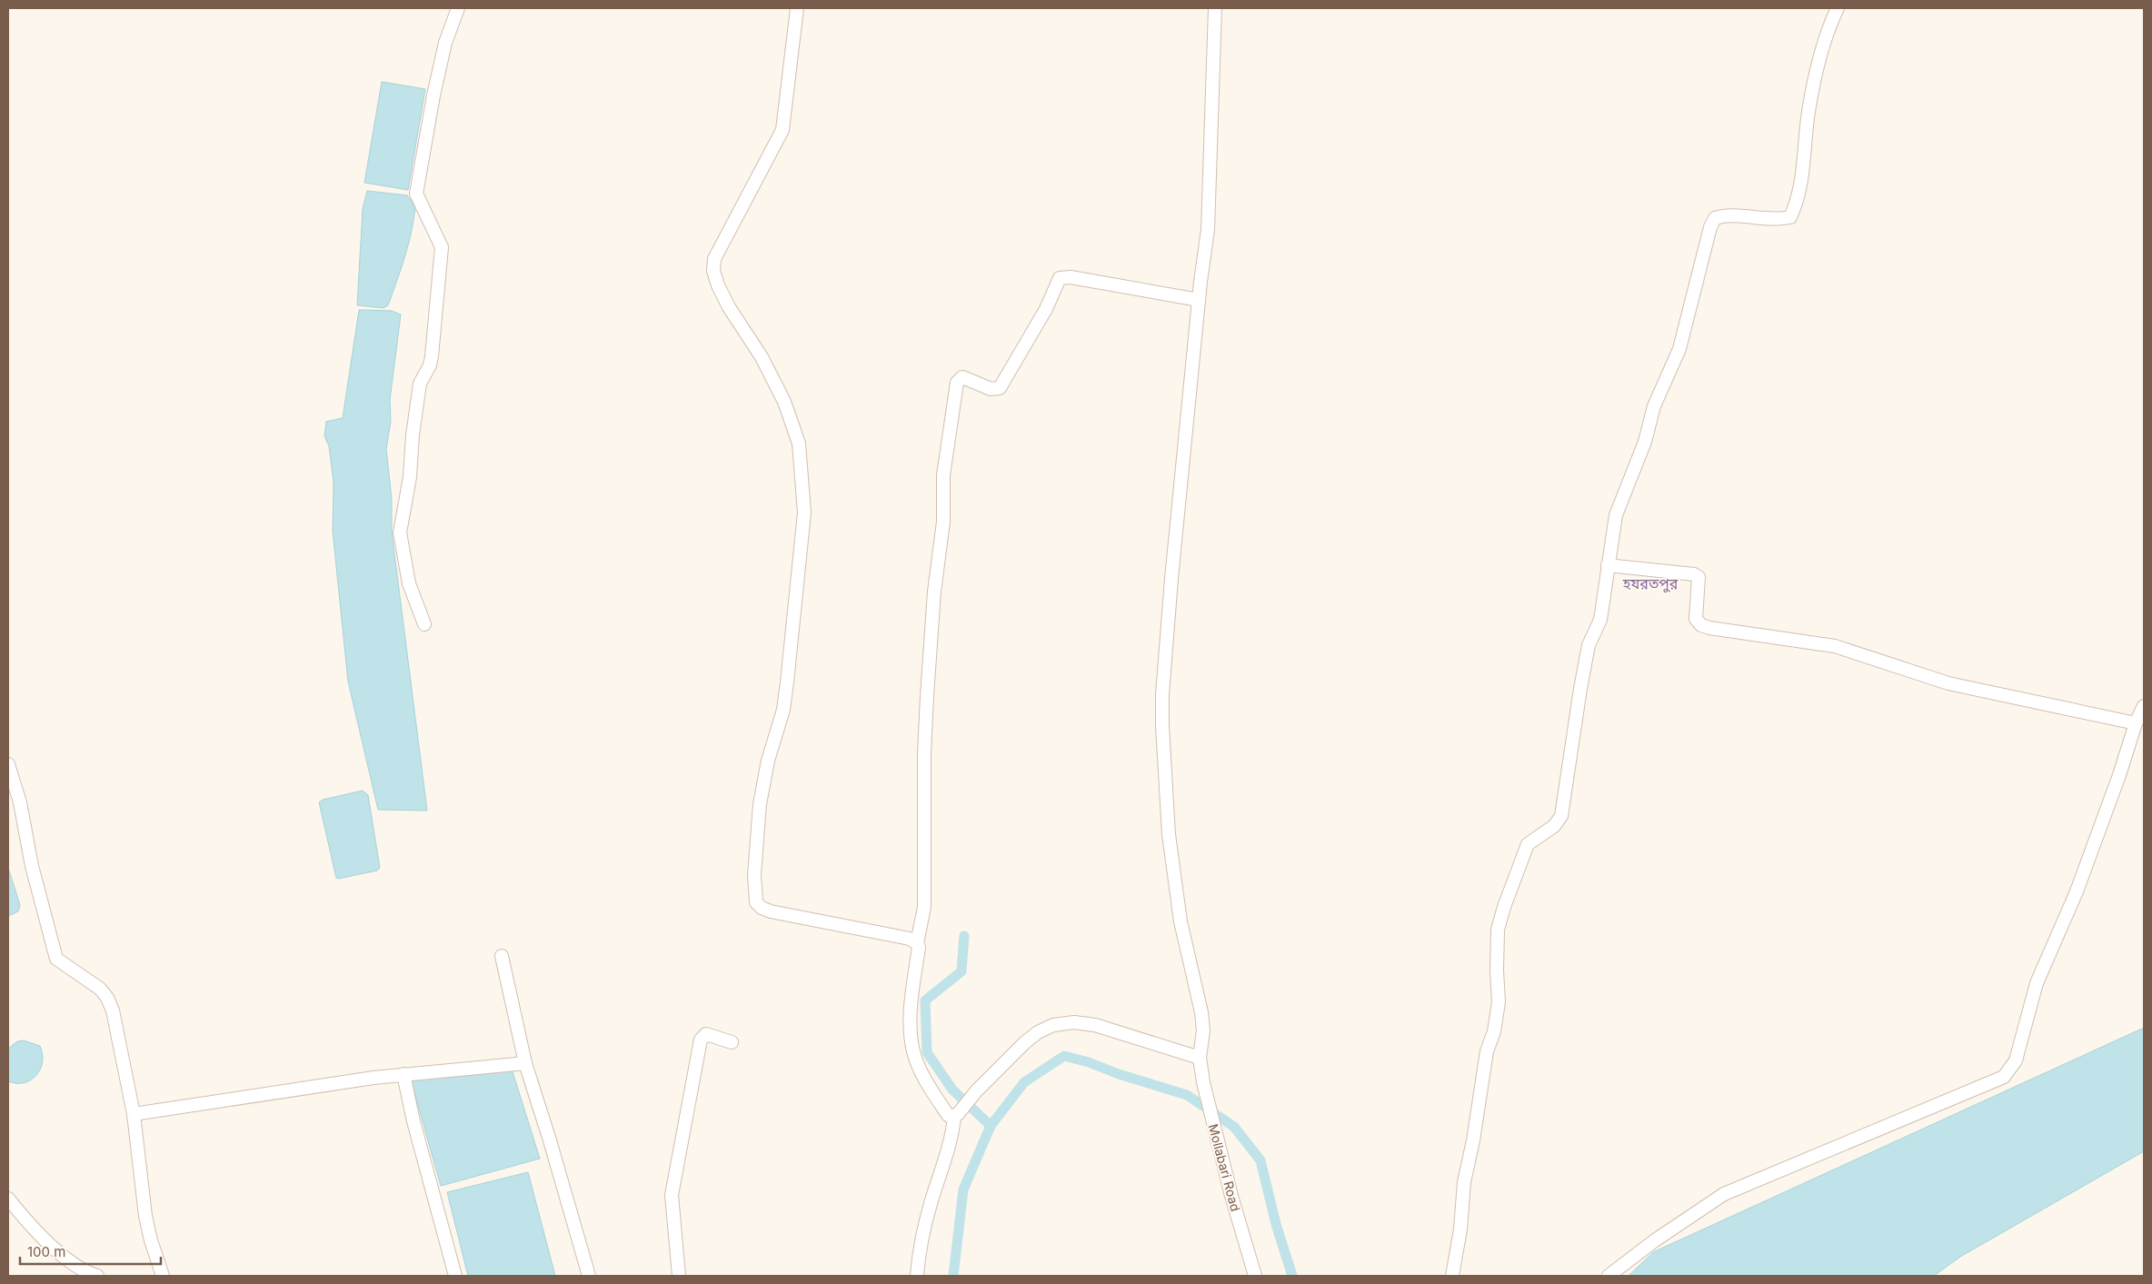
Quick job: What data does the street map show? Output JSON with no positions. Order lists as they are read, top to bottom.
{
  "streets": {
    "street": ["Mollabari Road"]
  },
  "districts": ["হযরতপুর"],
  "scale_bar": "100 m"
}
